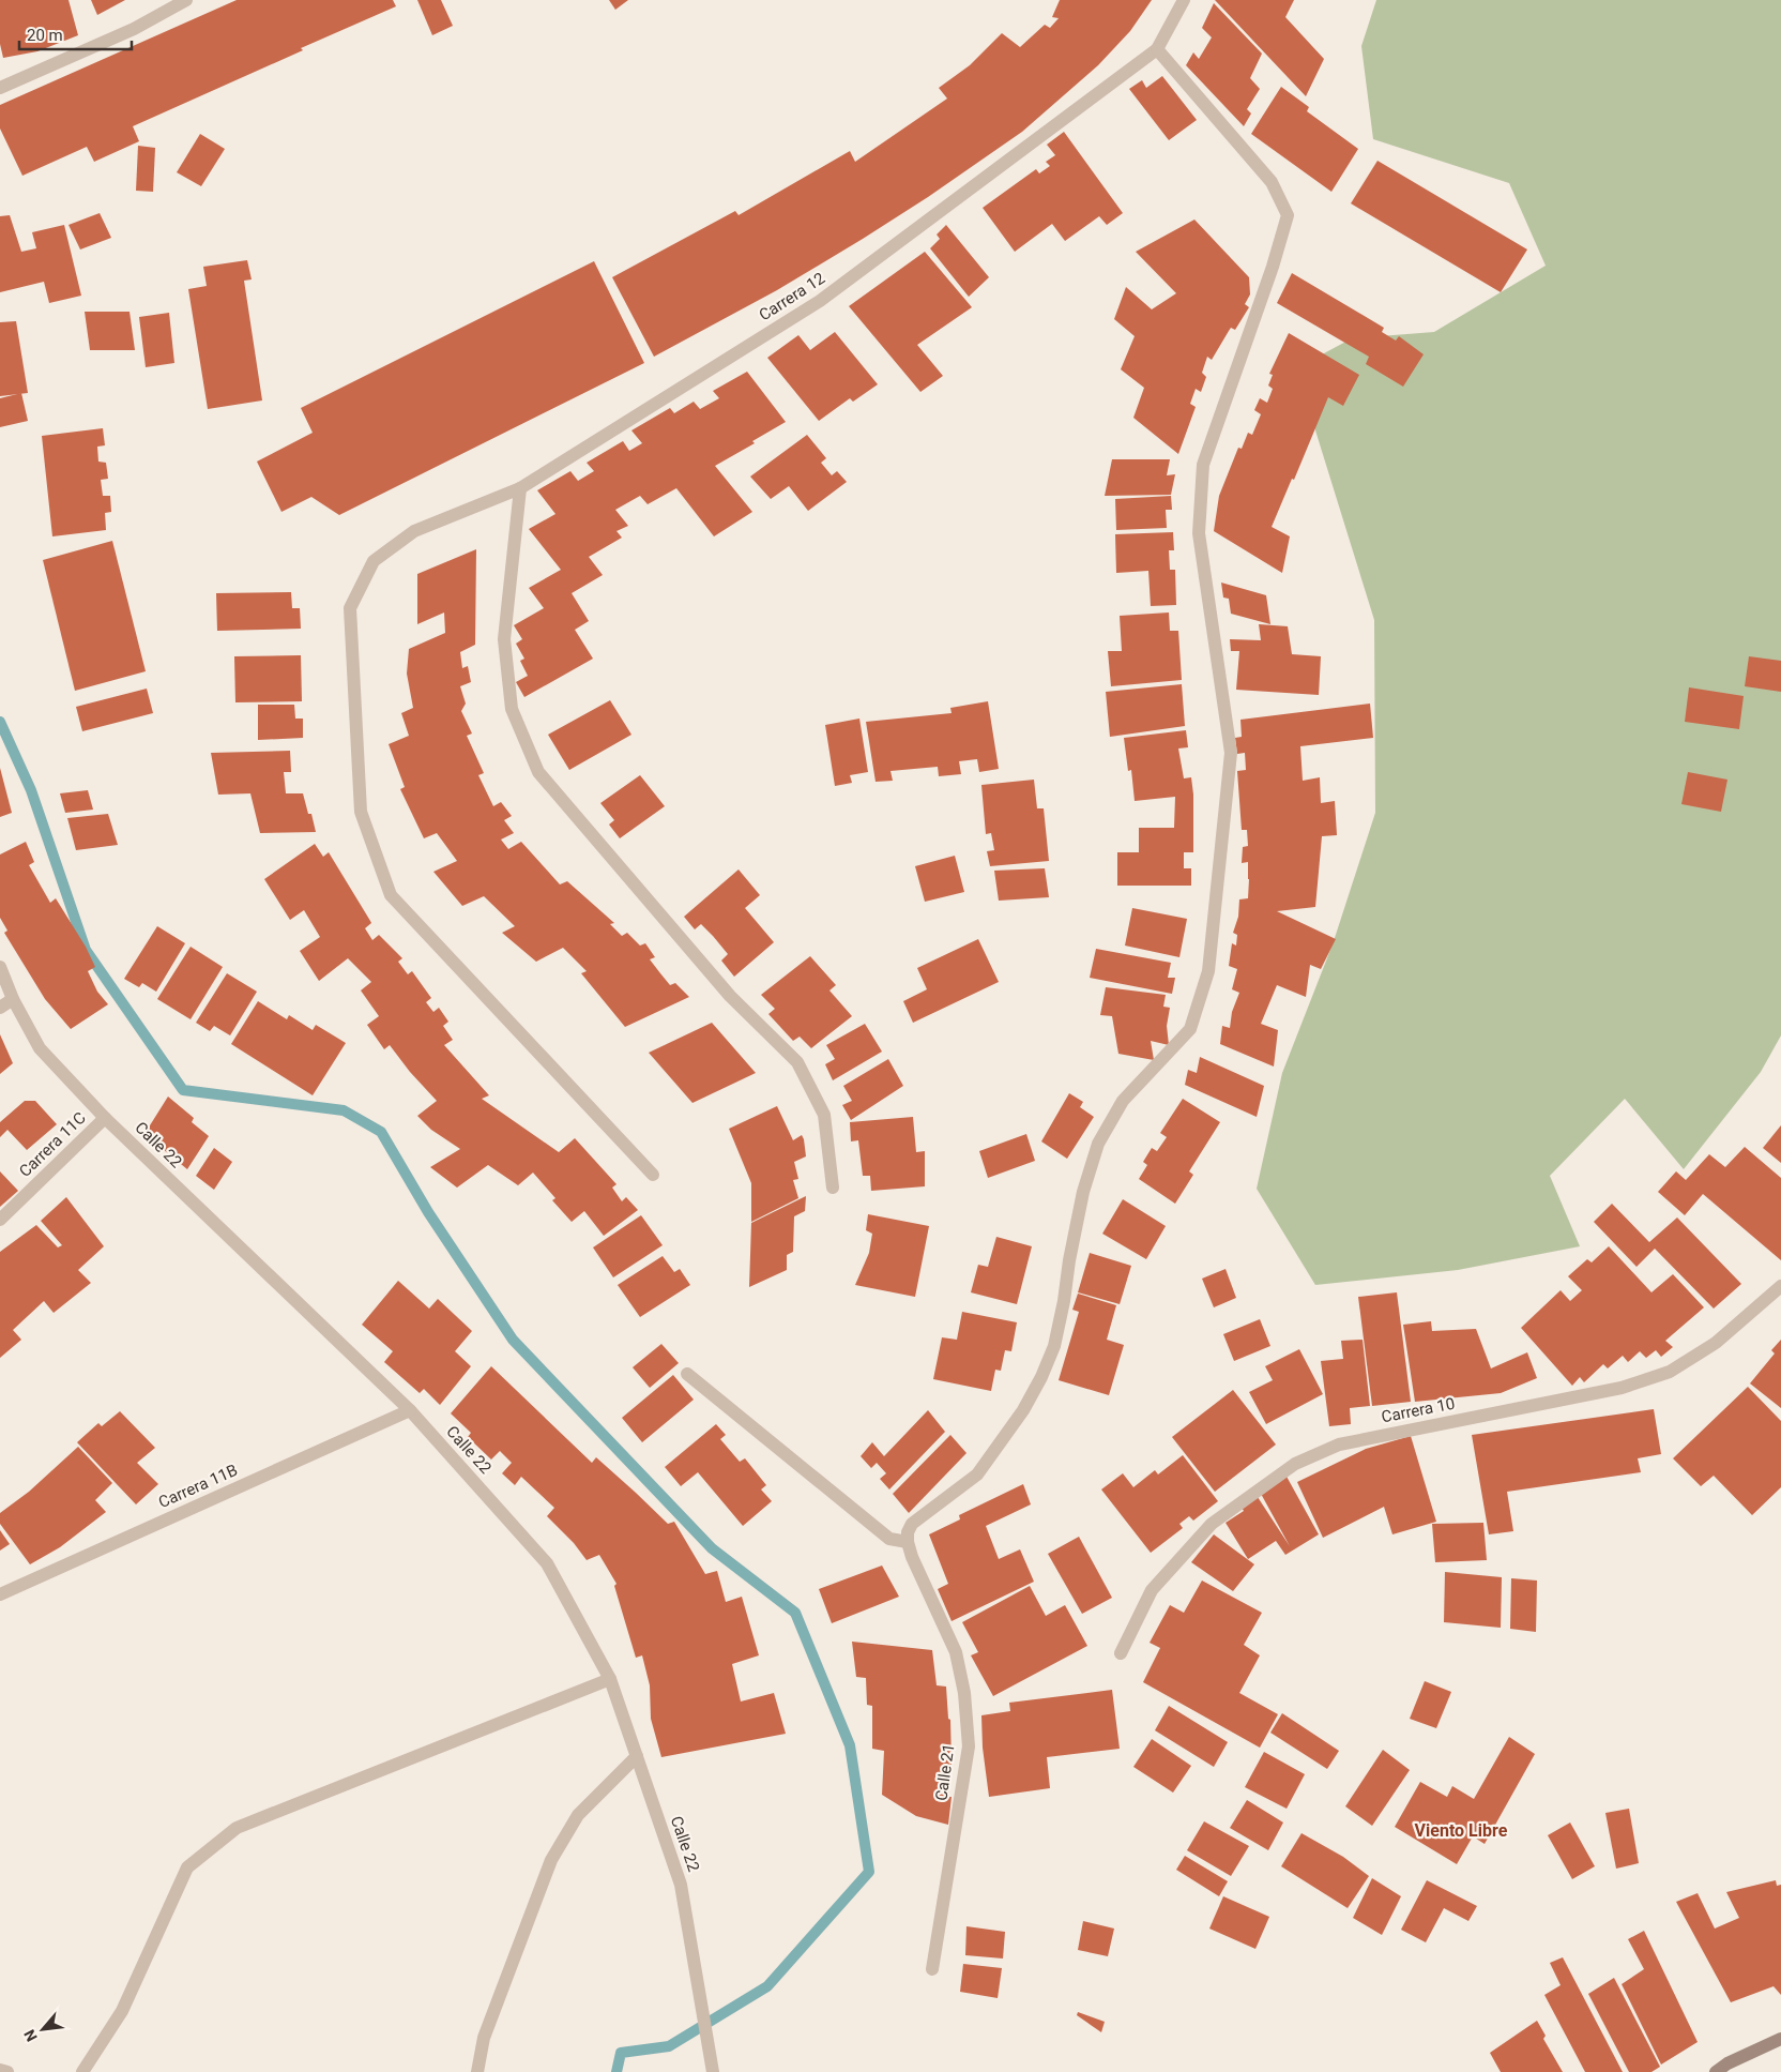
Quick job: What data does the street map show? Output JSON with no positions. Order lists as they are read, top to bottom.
{
  "streets": {
    "street": [
      "Carrera 12",
      "Carrera 11C",
      "Calle 22",
      "Carrera 10",
      "Carrera 11B",
      "Calle 21"
    ]
  },
  "crossings": [
    ["Carrera 11C", "Calle 22"],
    ["Calle 22", "Carrera 11B"]
  ],
  "districts": ["Viento Libre"],
  "scale_bar": "20 m",
  "north": "bottom left"
}
